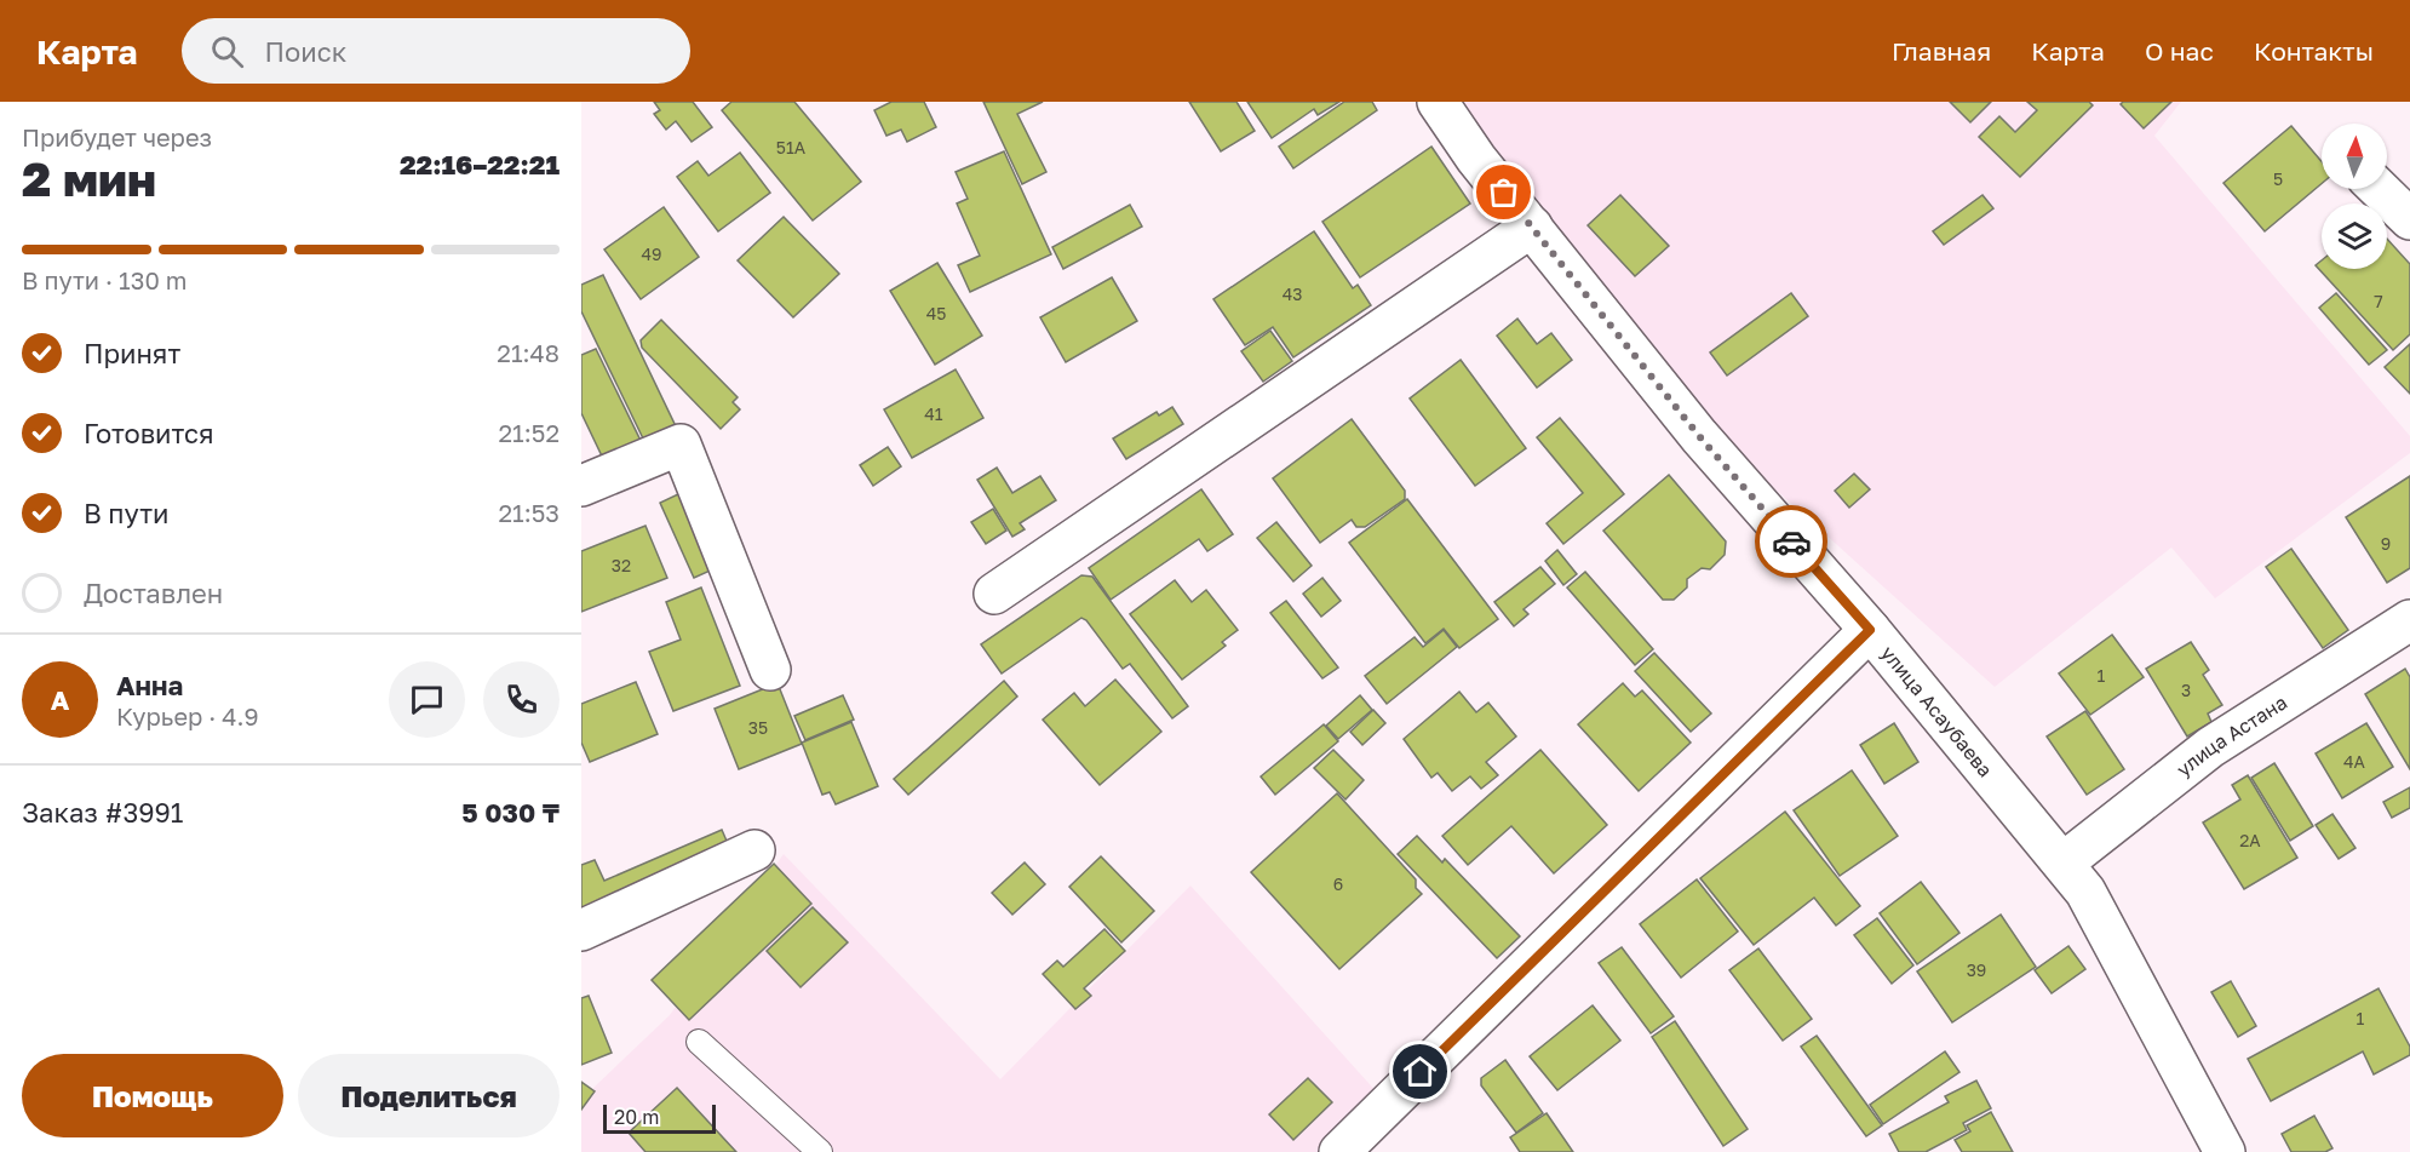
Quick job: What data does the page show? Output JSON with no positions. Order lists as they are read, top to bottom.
{
  "streets": {
    "street": ["улица Асаубаева", "улица Астана"]
  },
  "crossings": [
    ["улица Асаубаева", "улица Астана"]
  ],
  "house_numbers": [
    "51А",
    "5",
    "49",
    "43",
    "7",
    "45",
    "41",
    "9",
    "32",
    "1",
    "3",
    "35",
    "4А",
    "2А",
    "6",
    "39",
    "1"
  ],
  "scale_bar": "20 m",
  "north": "top",
  "page": {
    "header": "Карта",
    "search": "Поиск",
    "nav": [
      "Главная",
      "Карта",
      "О нас",
      "Контакты"
    ],
    "heading": ["2 мин", "Прибудет через", "22:16–22:21"],
    "panel": [
      "Анна",
      "Курьер · 4.9",
      "Заказ #3991",
      "5 030 ₸"
    ],
    "bar": "В пути · 130 m",
    "list": [
      ["Принят", "21:48"],
      ["Готовится", "21:52"],
      ["В пути", "21:53"],
      "Доставлен"
    ],
    "round": "А",
    "buttons": ["Помощь", "Поделиться"],
    "scale": "20 m"
  }
}
